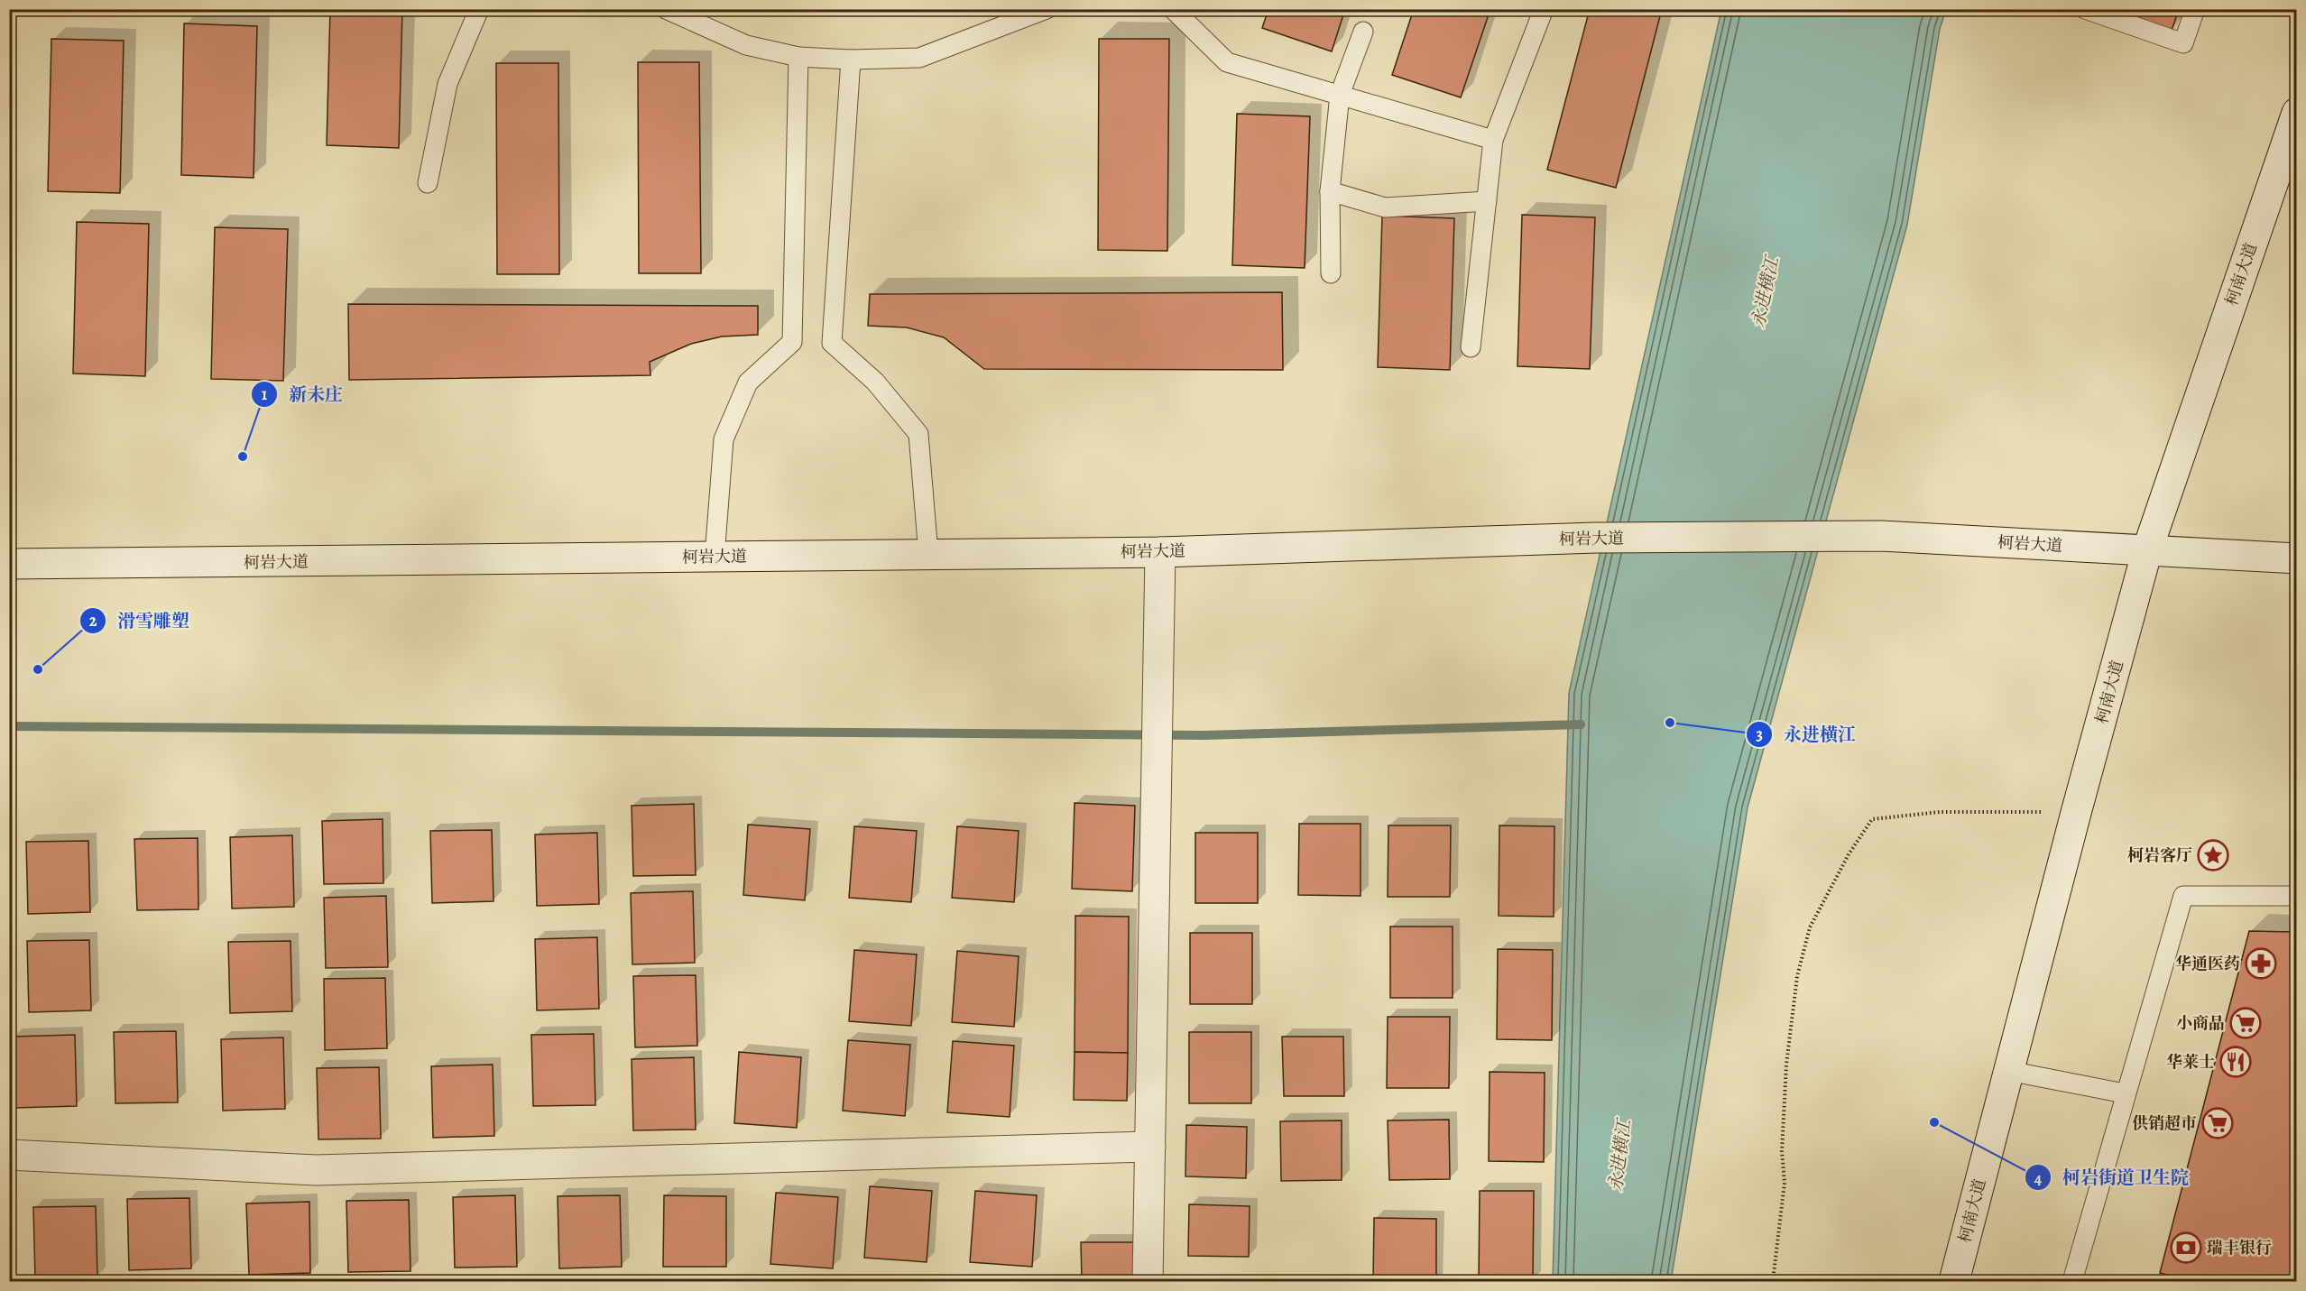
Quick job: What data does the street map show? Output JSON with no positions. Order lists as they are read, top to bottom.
{
  "streets": {
    "street": ["柯南大道", "柯岩大道"]
  },
  "crossings": [
    ["柯南大道", "柯岩大道"]
  ],
  "water": ["永进横江"],
  "places": {
    "other": [
      "新未庄",
      "滑雪雕塑",
      "永进横江",
      "柯岩街道卫生院"
    ],
    "place": ["柯岩客厅"],
    "pharmacy": ["华通医药"],
    "supermarket": ["小商品", "供销超市"],
    "restaurant": ["华莱士"],
    "bank": ["瑞丰银行"]
  }
}
